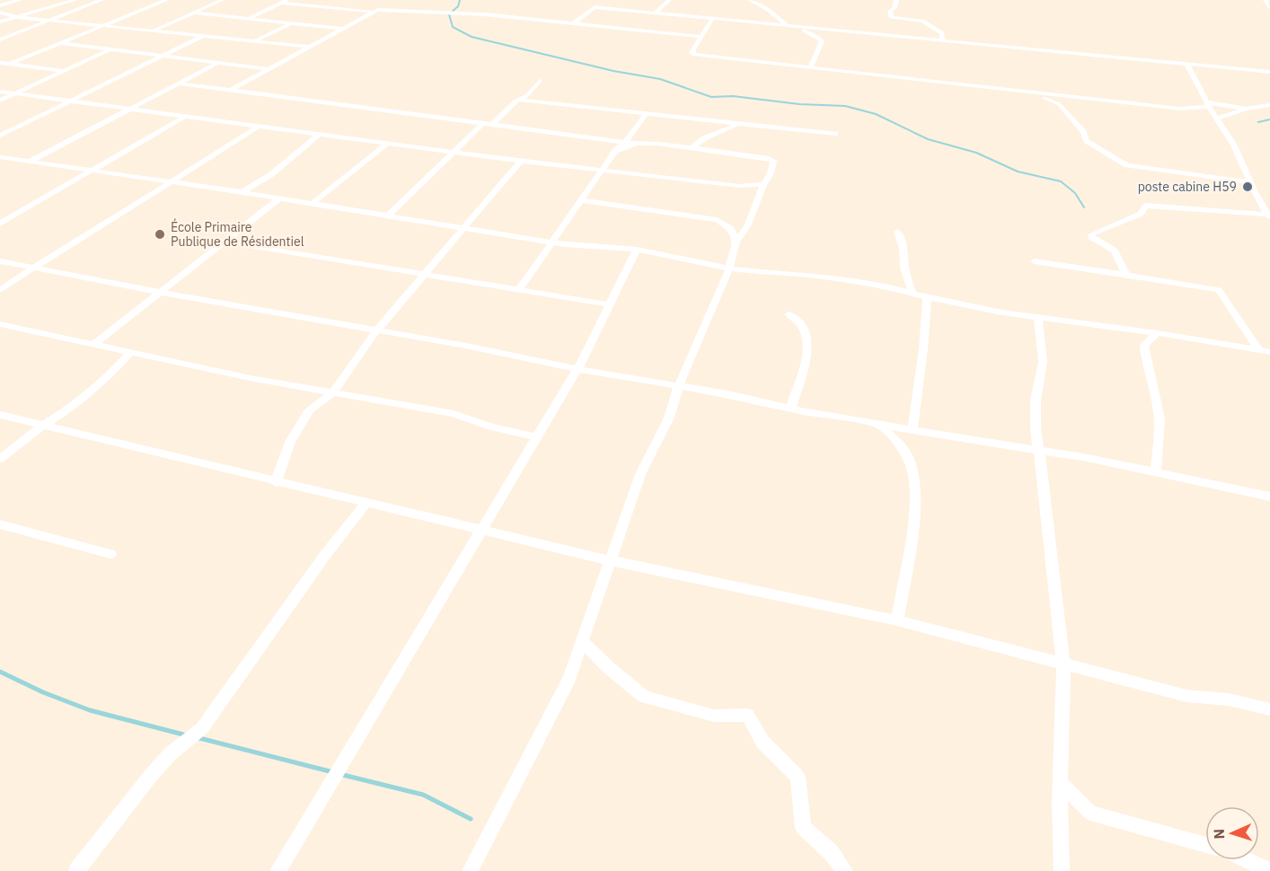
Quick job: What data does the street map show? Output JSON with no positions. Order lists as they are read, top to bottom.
{
  "places": ["poste cabine H59", "École Primaire Publique de Résidentiel"],
  "north": "left"
}
